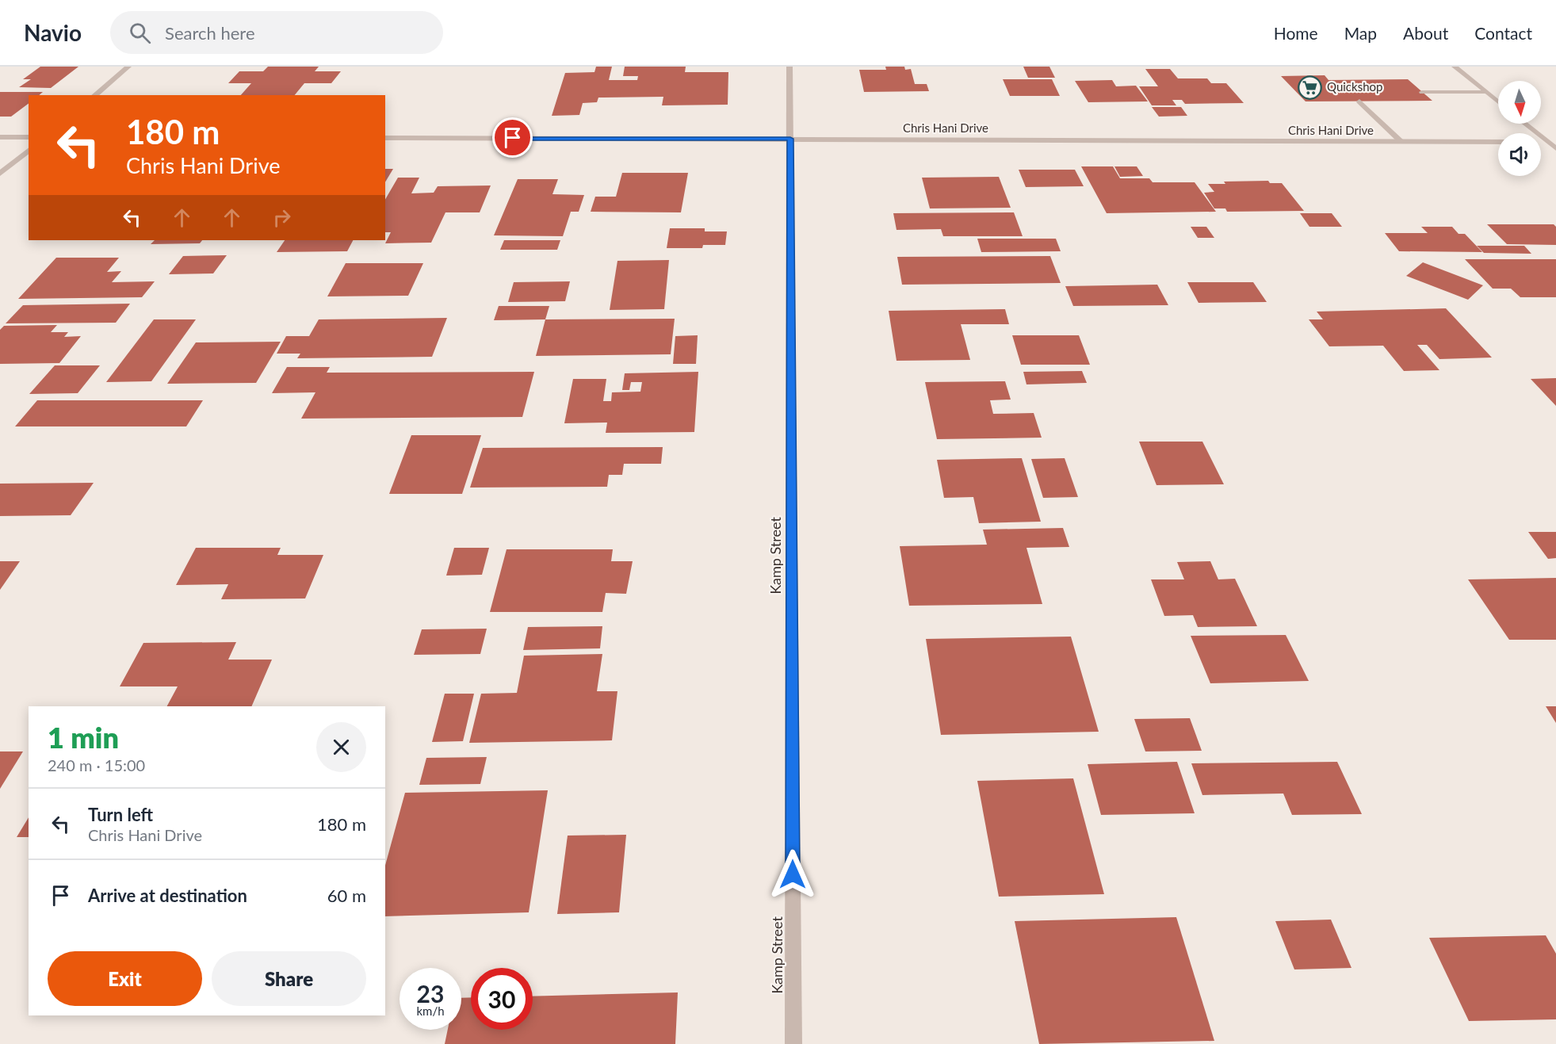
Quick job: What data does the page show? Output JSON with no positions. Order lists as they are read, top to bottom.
{
  "streets": {
    "street": ["Chris Hani Drive", "Kamp Street"]
  },
  "crossings": [
    ["Chris Hani Drive", "Kamp Street"]
  ],
  "places": {
    "supermarket": ["Quickshop"]
  },
  "north": "bottom",
  "page": {
    "header": "Navio",
    "search": "Search here",
    "nav": [
      "Home",
      "Map",
      "About",
      "Contact"
    ],
    "turn": ["180 m", "Chris Hani Drive"],
    "heading": ["1 min", "240 m · 15:00"],
    "list": [
      {
        "name": "Turn left",
        "note": "Chris Hani Drive",
        "value": "180 m"
      },
      {
        "name": "Arrive at destination",
        "value": "60 m"
      }
    ],
    "buttons": ["Exit", "Share"],
    "speed": "23 km/h",
    "limit": "30"
  }
}
